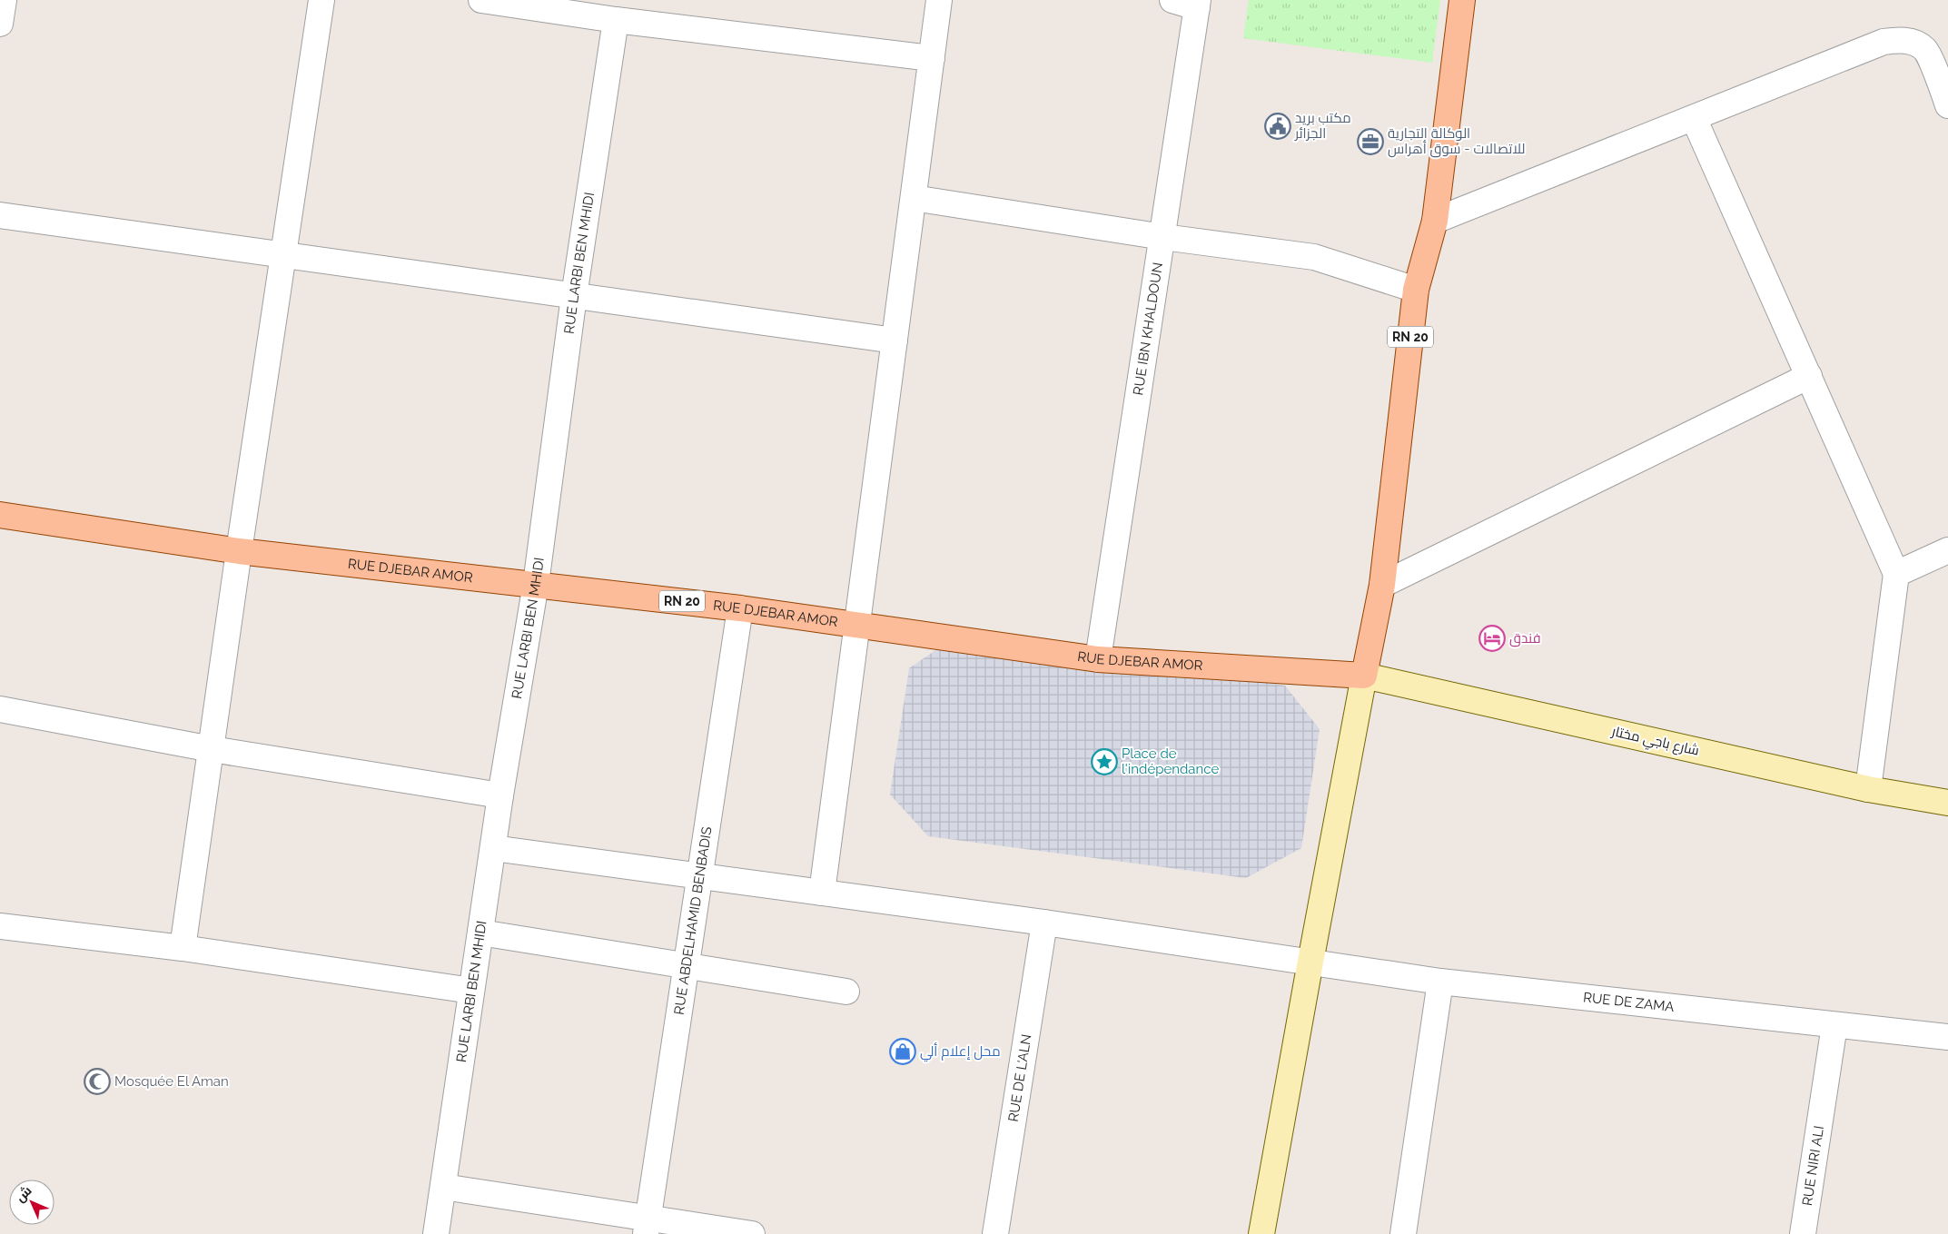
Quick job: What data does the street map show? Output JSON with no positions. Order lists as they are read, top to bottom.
{
  "streets": {
    "main road": ["RN 20", "RUE DJEBAR AMOR"],
    "street": [
      "RUE LARBI BEN MHIDI",
      "RUE IBN KHALDOUN",
      "شارع باجي مختار",
      "RUE ABDELHAMID BENBADIS",
      "RUE DE ZAMA",
      "RUE DE L'ALN",
      "RUE NIRI ALI"
    ]
  },
  "crossings": [
    ["RUE LARBI BEN MHIDI", "RUE DJEBAR AMOR"],
    ["RUE LARBI BEN MHIDI", "RUE DE ZAMA"],
    ["RUE IBN KHALDOUN", "RUE DJEBAR AMOR"],
    ["RN 20", "RUE DJEBAR AMOR"],
    ["RN 20", "شارع باجي مختار"],
    ["RUE DJEBAR AMOR", "شارع باجي مختار"],
    ["RUE DJEBAR AMOR", "RUE ABDELHAMID BENBADIS"],
    ["RUE ABDELHAMID BENBADIS", "RUE DE ZAMA"],
    ["RUE DE ZAMA", "RUE DE L'ALN"],
    ["RUE DE ZAMA", "RUE NIRI ALI"]
  ],
  "places": {
    "public building": ["مكتب بريد الجزائر"],
    "office": ["الوكالة التجارية للاتصالات - سوق أهراس"],
    "hotel": ["فندق"],
    "place": ["Place de l'indépendance"],
    "shop": ["محل إعلام ألي"],
    "mosque": ["Mosquée El Aman"]
  },
  "north": "top left"
}
